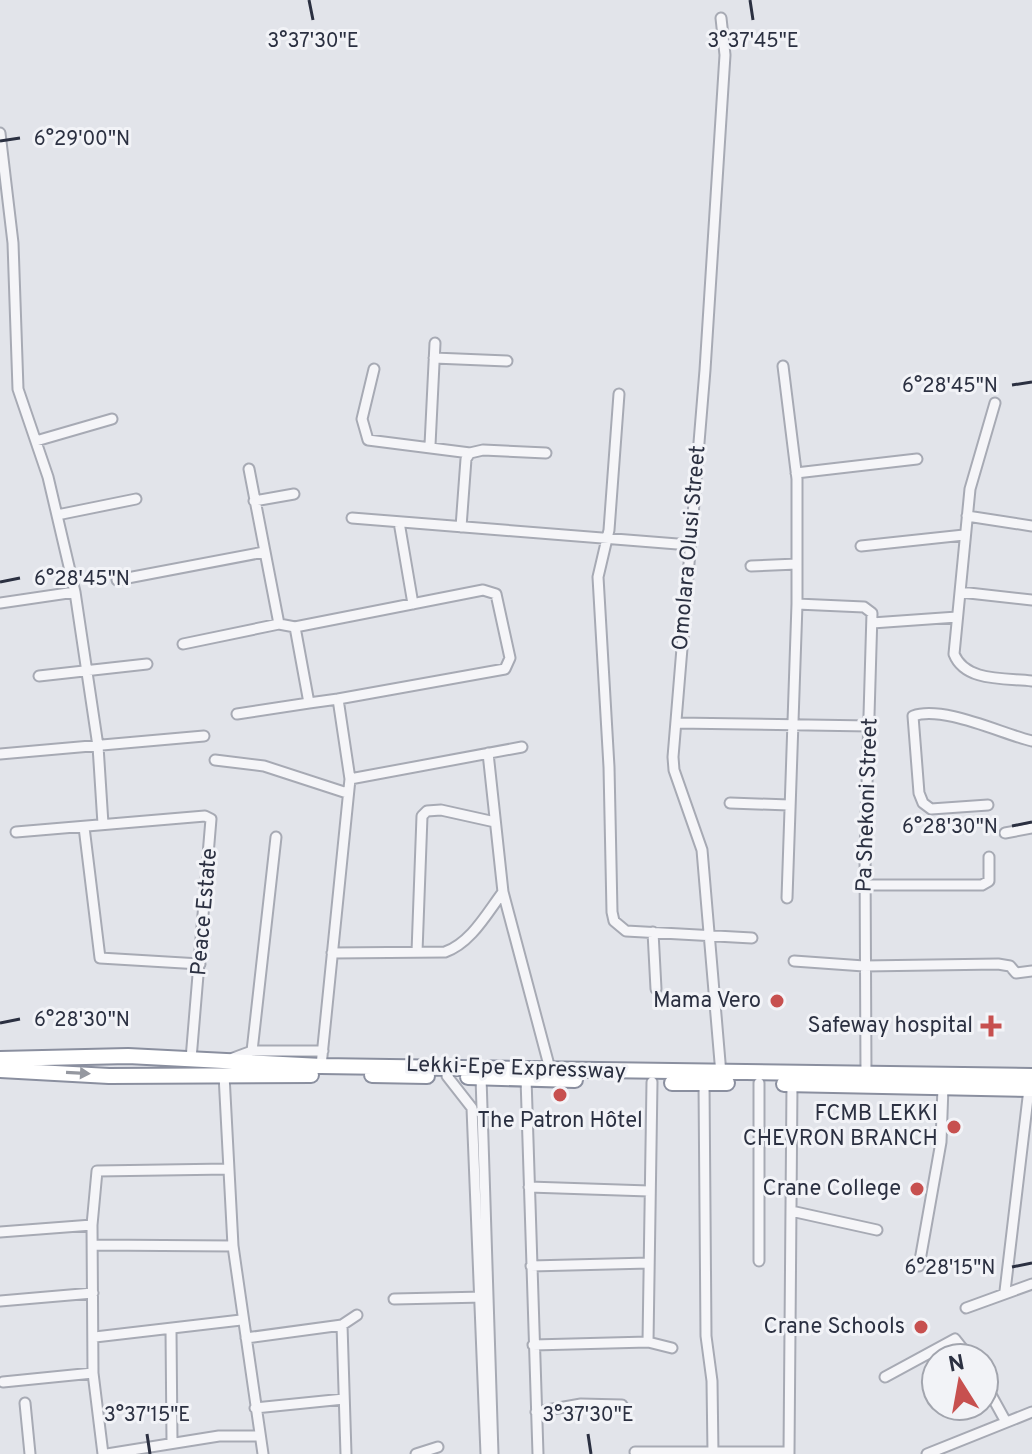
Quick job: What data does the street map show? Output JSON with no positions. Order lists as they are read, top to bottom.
{
  "streets": {
    "highway": ["Lekki-Epe Expressway"],
    "street": ["Omolara Olusi Street", "Pa Shekoni Street", "Peace Estate"]
  },
  "crossings": [
    ["Omolara Olusi Street", "Lekki-Epe Expressway"],
    ["Pa Shekoni Street", "Lekki-Epe Expressway"],
    ["Peace Estate", "Lekki-Epe Expressway"]
  ],
  "places": {
    "other": [
      "Mama Vero",
      "The Patron Hôtel",
      "FCMB LEKKI CHEVRON BRANCH",
      "Crane College",
      "Crane Schools"
    ],
    "health": ["Safeway hospital"]
  },
  "north": "top",
  "coordinates": [
    "3°37'30\"E",
    "3°37'45\"E",
    "6°29'00\"N",
    "6°28'45\"N",
    "6°28'30\"N",
    "6°28'15\"N",
    "3°37'15\"E"
  ]
}
